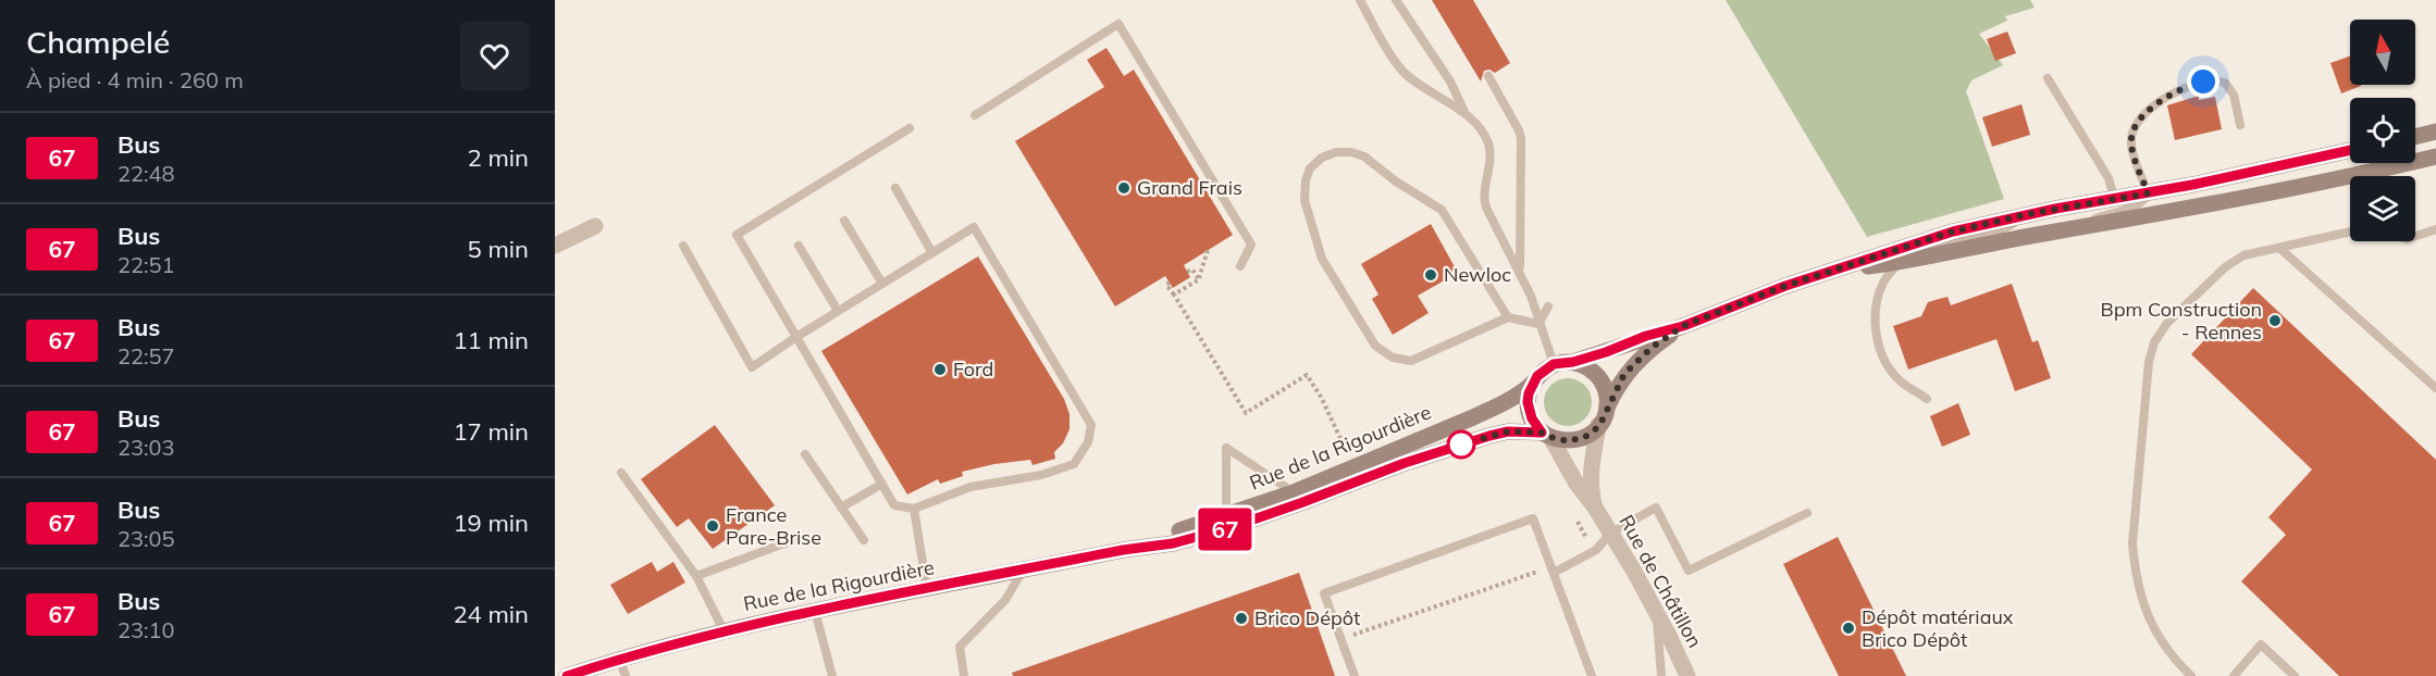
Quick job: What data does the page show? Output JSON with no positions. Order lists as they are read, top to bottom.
{
  "streets": {
    "street": ["Rue de la Rigourdière", "Rue de Châtillon"]
  },
  "crossings": [
    ["Rue de la Rigourdière", "Rue de Châtillon"]
  ],
  "places": [
    "Grand Frais",
    "Newloc",
    "Bpm Construction - Rennes",
    "Ford",
    "France Pare-Brise",
    "Brico Dépôt",
    "Dépôt matériaux Brico Dépôt"
  ],
  "lines": ["bus line 67"],
  "north": "top",
  "page": {
    "heading": ["Champelé", "À pied · 4 min · 260 m"],
    "on_map": "67",
    "list": [
      {
        "mark": "67",
        "name": "Bus",
        "note": "22:48",
        "value": "2 min"
      },
      {
        "mark": "67",
        "name": "Bus",
        "note": "22:51",
        "value": "5 min"
      },
      {
        "mark": "67",
        "name": "Bus",
        "note": "22:57",
        "value": "11 min"
      },
      {
        "mark": "67",
        "name": "Bus",
        "note": "23:03",
        "value": "17 min"
      },
      {
        "mark": "67",
        "name": "Bus",
        "note": "23:05",
        "value": "19 min"
      },
      {
        "mark": "67",
        "name": "Bus",
        "note": "23:10",
        "value": "24 min"
      }
    ]
  }
}
